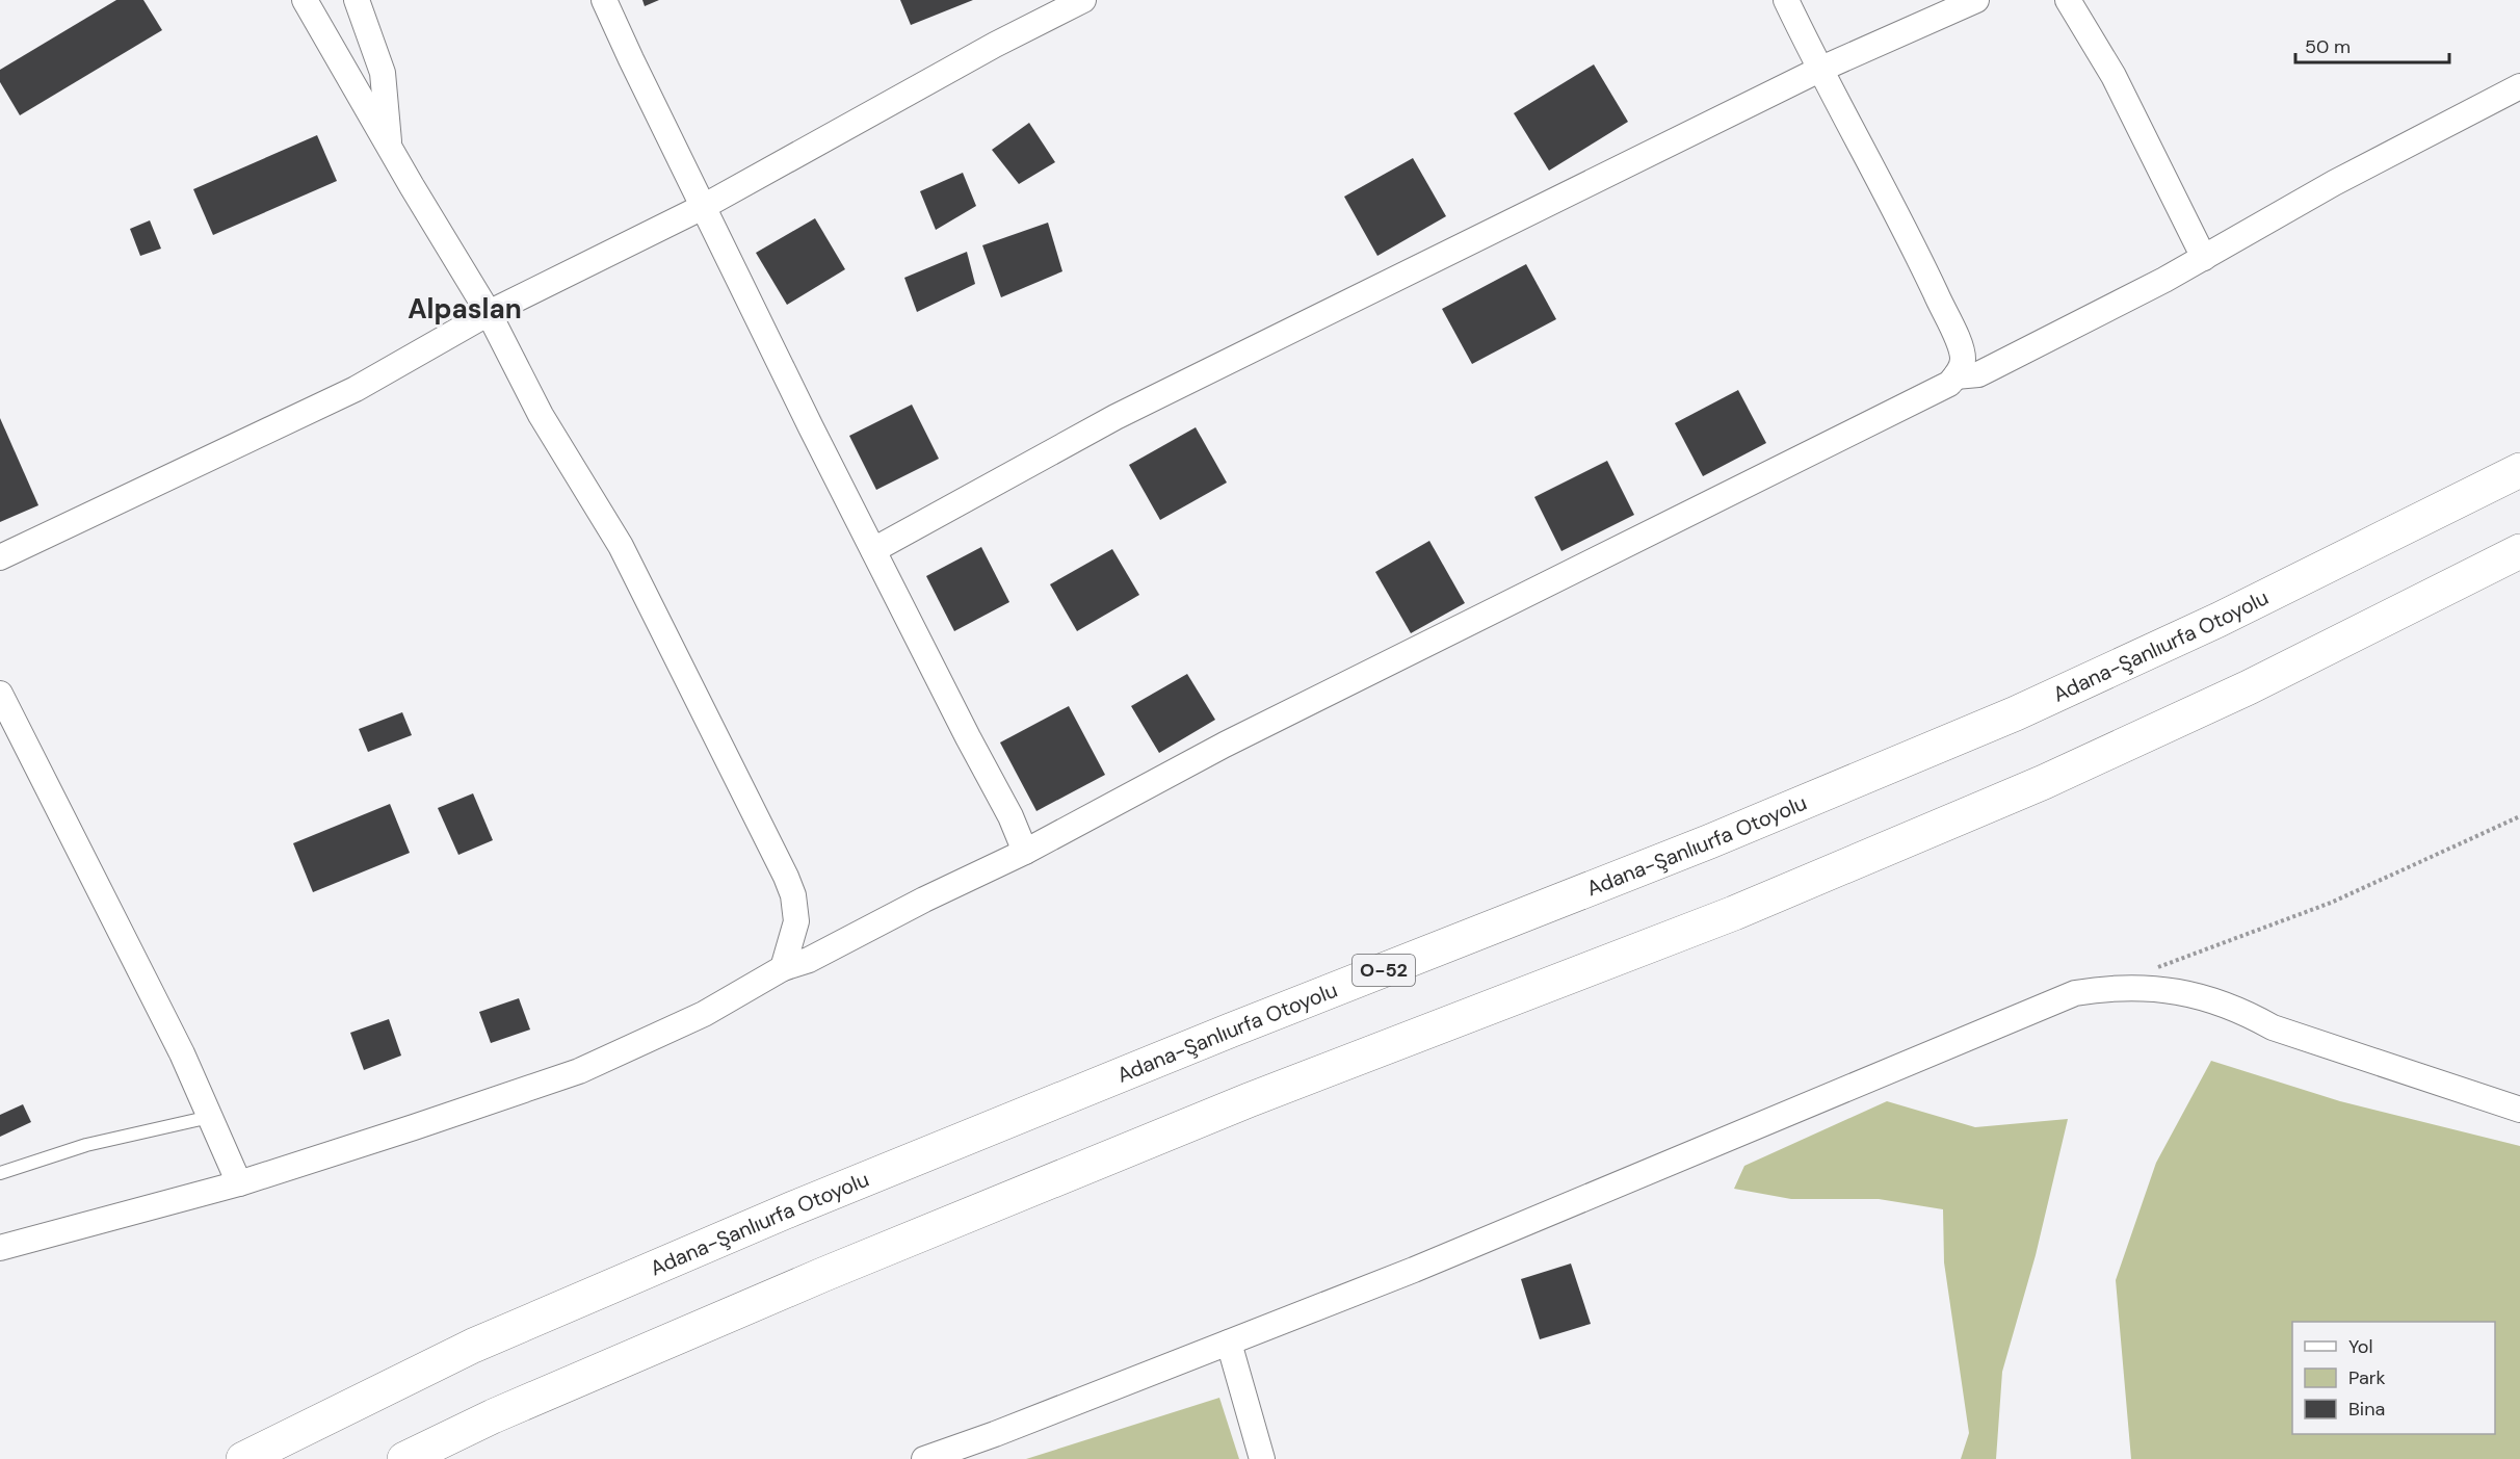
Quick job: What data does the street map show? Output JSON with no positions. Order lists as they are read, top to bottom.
{
  "streets": {
    "highway": ["Adana-Şanlıurfa Otoyolu", "O-52"]
  },
  "districts": ["Alpaslan"],
  "legend": ["Yol", "Park", "Bina"],
  "scale_bar": "50 m"
}
